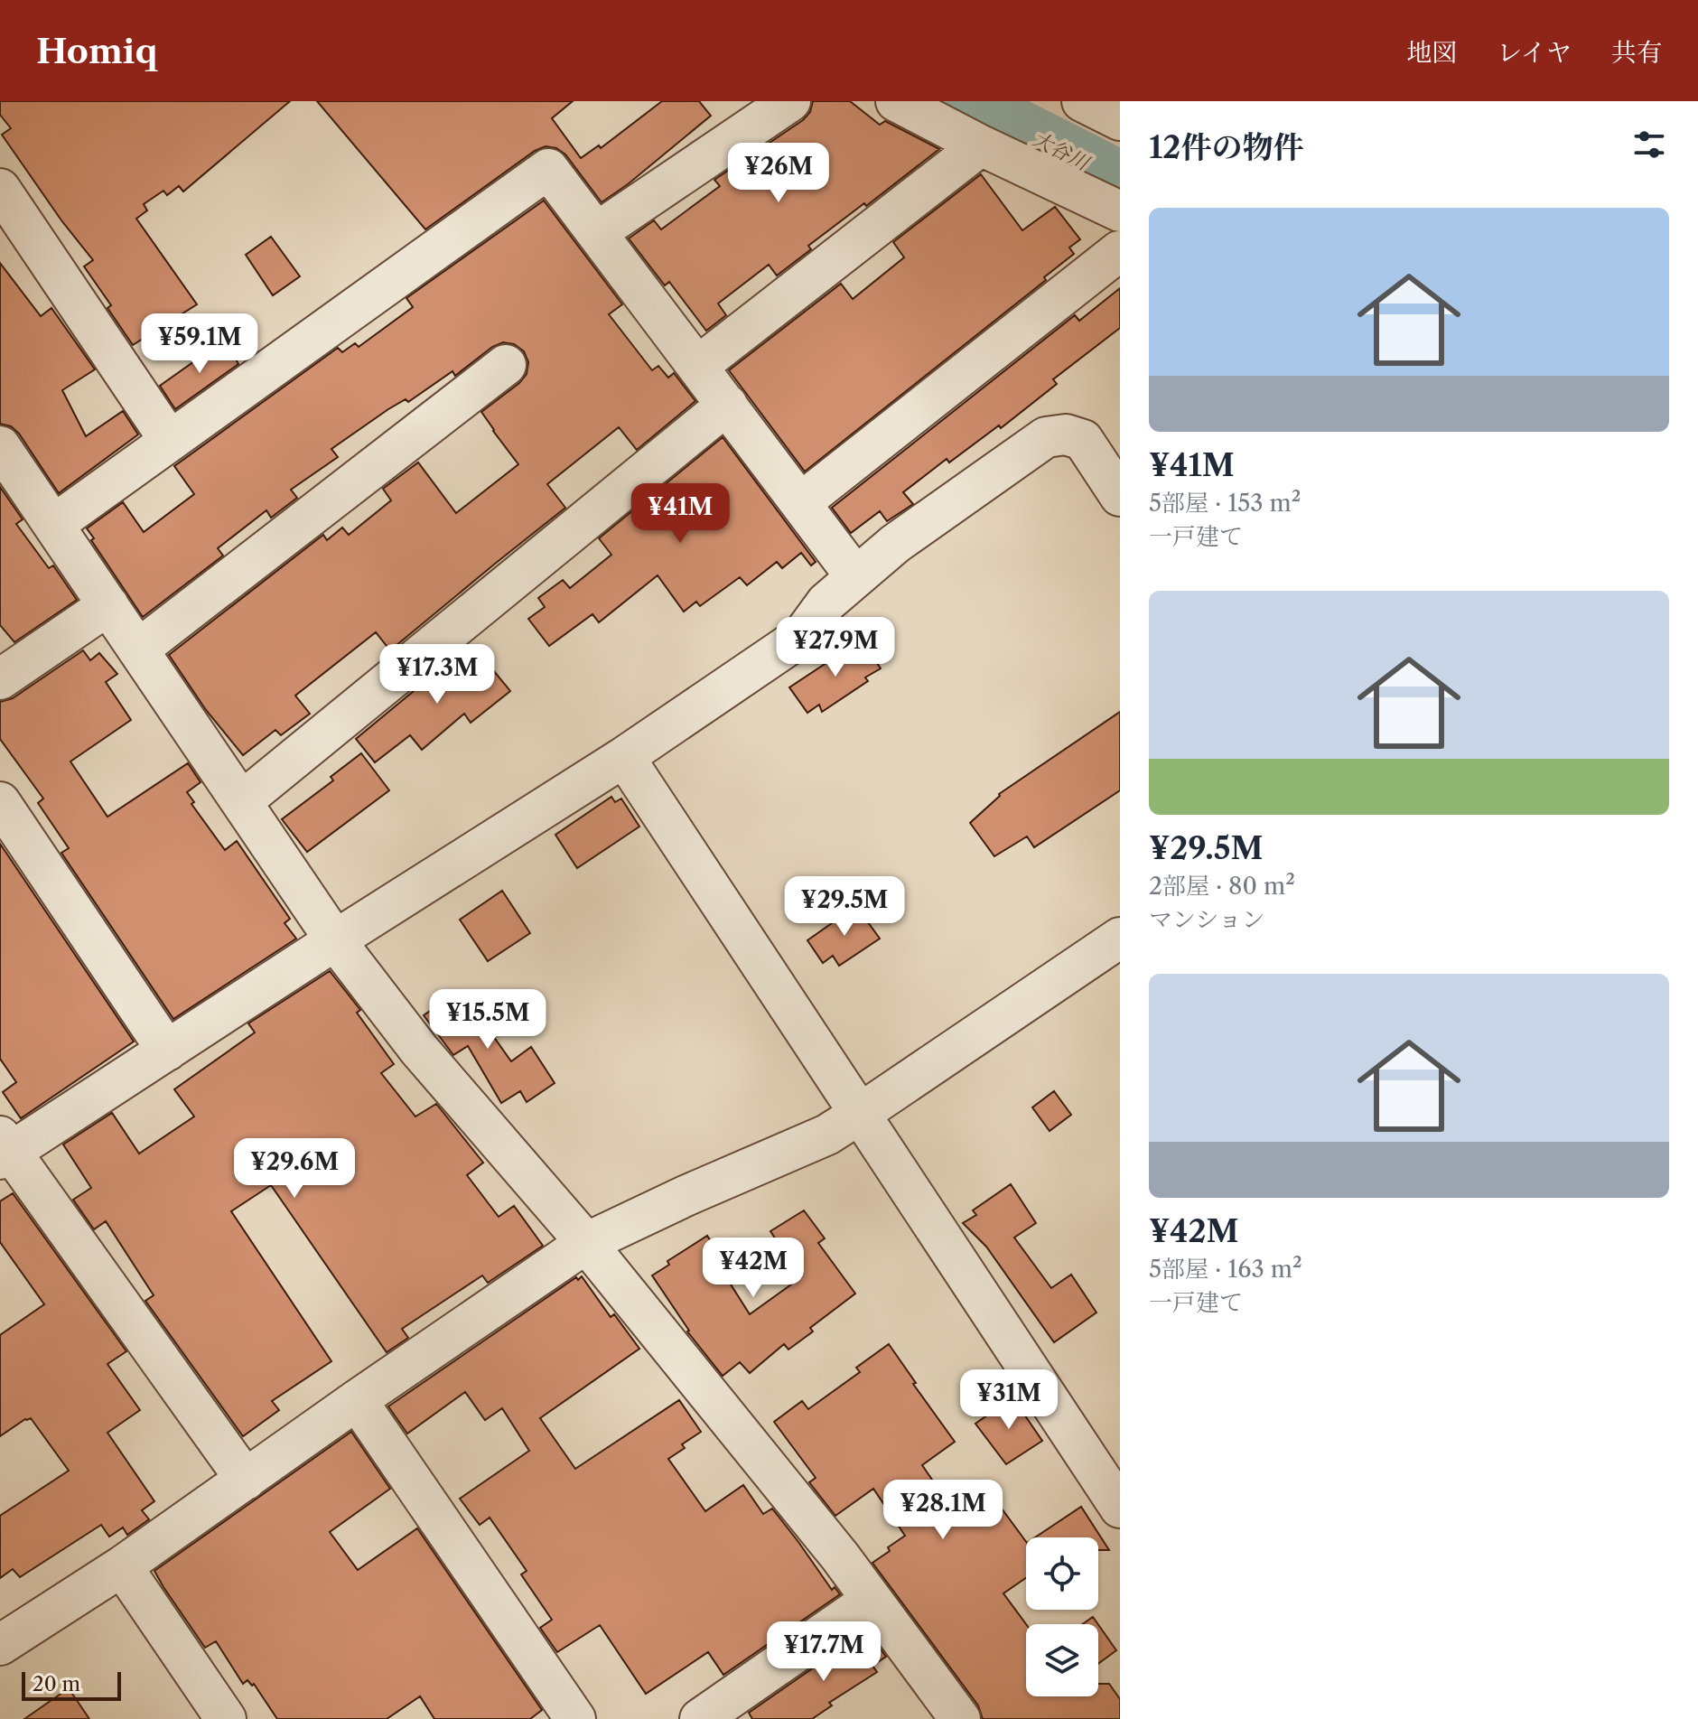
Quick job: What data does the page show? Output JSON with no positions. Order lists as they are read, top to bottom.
{
  "water": ["大谷川"],
  "scale_bar": "20 m",
  "page": {
    "header": "Homiq",
    "nav": ["地図", "レイヤ", "共有"],
    "heading": "12件の物件",
    "price": [
      "¥26M",
      "¥59.1M",
      "¥41M",
      "¥27.9M",
      "¥17.3M",
      "¥29.5M",
      "¥15.5M",
      "¥29.6M",
      "¥42M",
      "¥31M",
      "¥28.1M",
      "¥17.7M"
    ],
    "list": [
      {
        "name": "¥41M",
        "note": "5部屋 · 153 m² · 一戸建て"
      },
      {
        "name": "¥29.5M",
        "note": "2部屋 · 80 m² · マンション"
      },
      {
        "name": "¥42M",
        "note": "5部屋 · 163 m² · 一戸建て"
      }
    ],
    "scale": "20 m"
  }
}
